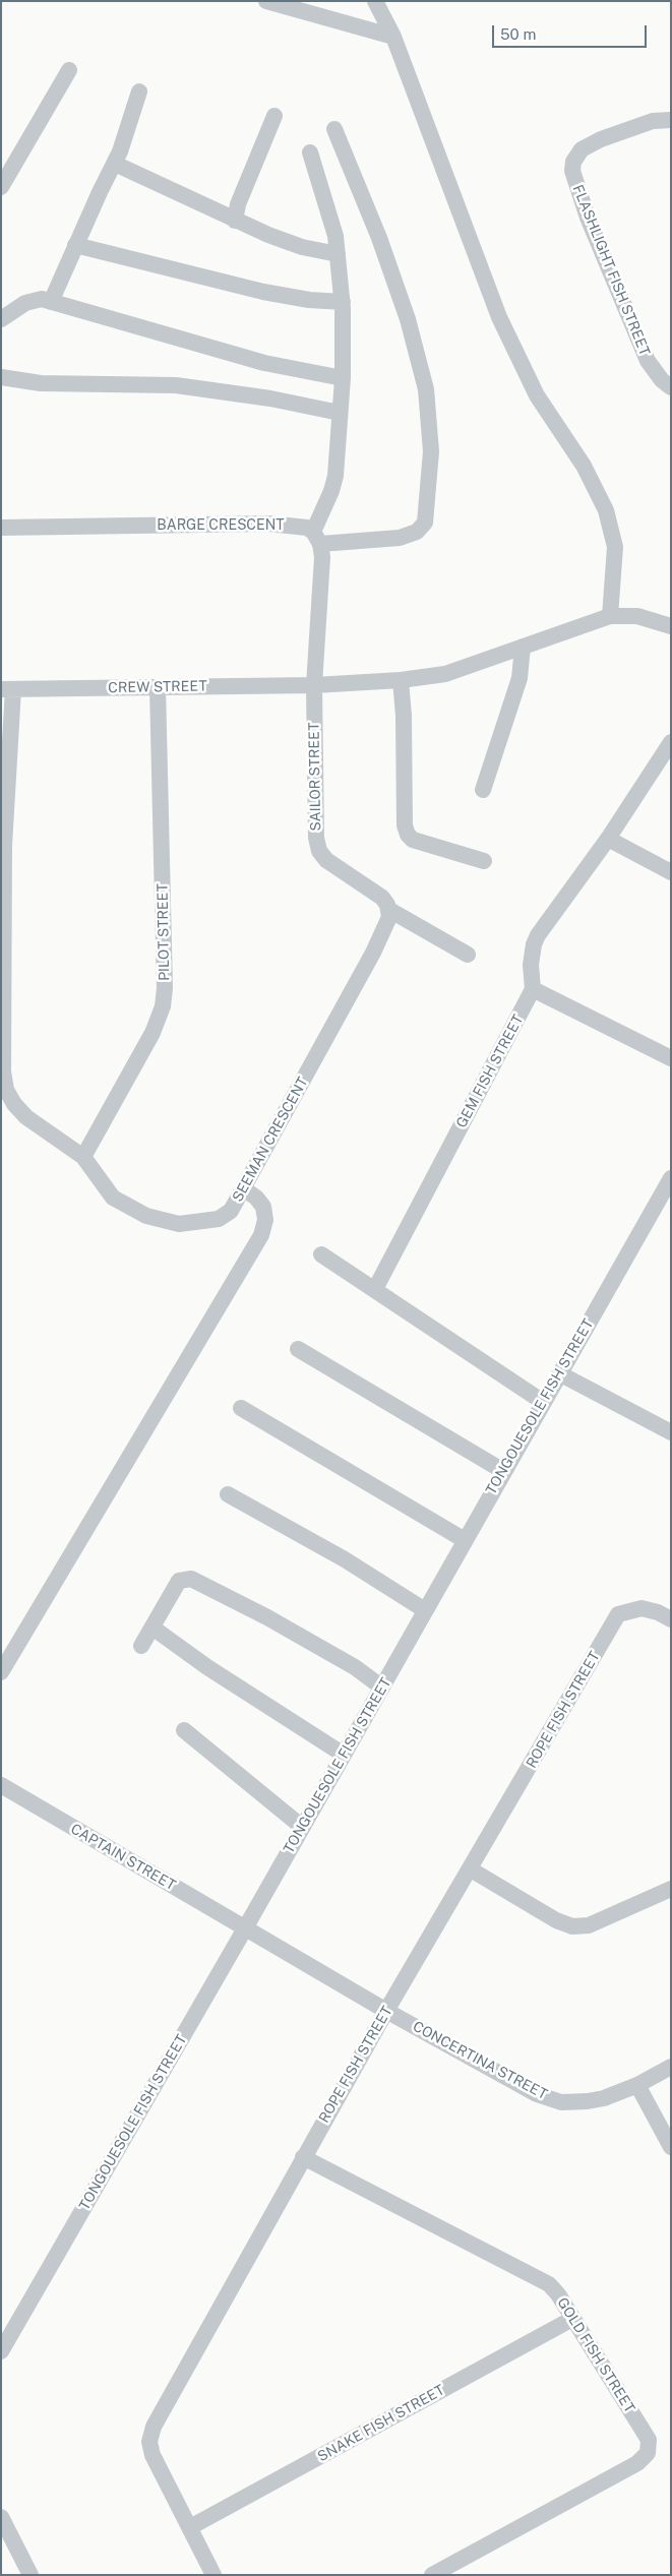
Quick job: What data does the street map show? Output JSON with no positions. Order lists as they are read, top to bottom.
{
  "streets": {
    "street": [
      "FLASHLIGHT FISH STREET",
      "BARGE CRESCENT",
      "CREW STREET",
      "SAILOR STREET",
      "PILOT STREET",
      "GEM FISH STREET",
      "SEEMAN CRESCENT",
      "TONGOUESOLE FISH STREET",
      "ROPE FISH STREET",
      "CAPTAIN STREET",
      "CONCERTINA STREET",
      "GOLD FISH STREET",
      "SNAKE FISH STREET"
    ]
  },
  "crossings": [
    ["CREW STREET", "SAILOR STREET"],
    ["CREW STREET", "PILOT STREET"],
    ["CREW STREET", "SEEMAN CRESCENT"],
    ["SAILOR STREET", "SEEMAN CRESCENT"],
    ["PILOT STREET", "SEEMAN CRESCENT"],
    ["TONGOUESOLE FISH STREET", "CAPTAIN STREET"],
    ["TONGOUESOLE FISH STREET", "CONCERTINA STREET"],
    ["ROPE FISH STREET", "CONCERTINA STREET"],
    ["ROPE FISH STREET", "GOLD FISH STREET"],
    ["ROPE FISH STREET", "SNAKE FISH STREET"],
    ["CAPTAIN STREET", "CONCERTINA STREET"],
    ["GOLD FISH STREET", "SNAKE FISH STREET"]
  ],
  "scale_bar": "50 m"
}
